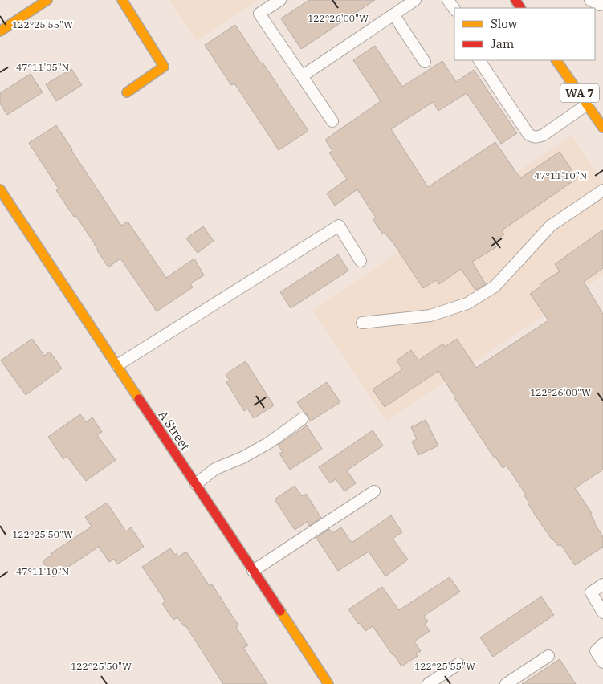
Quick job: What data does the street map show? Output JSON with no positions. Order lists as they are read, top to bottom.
{
  "streets": {
    "street": ["WA 7", "A Street"]
  },
  "legend": ["Slow", "Jam"],
  "coordinates": [
    "122°26'00\"W",
    "122°25'55\"W",
    "47°11'05\"N",
    "47°11'10\"N",
    "122°25'50\"W"
  ]
}
